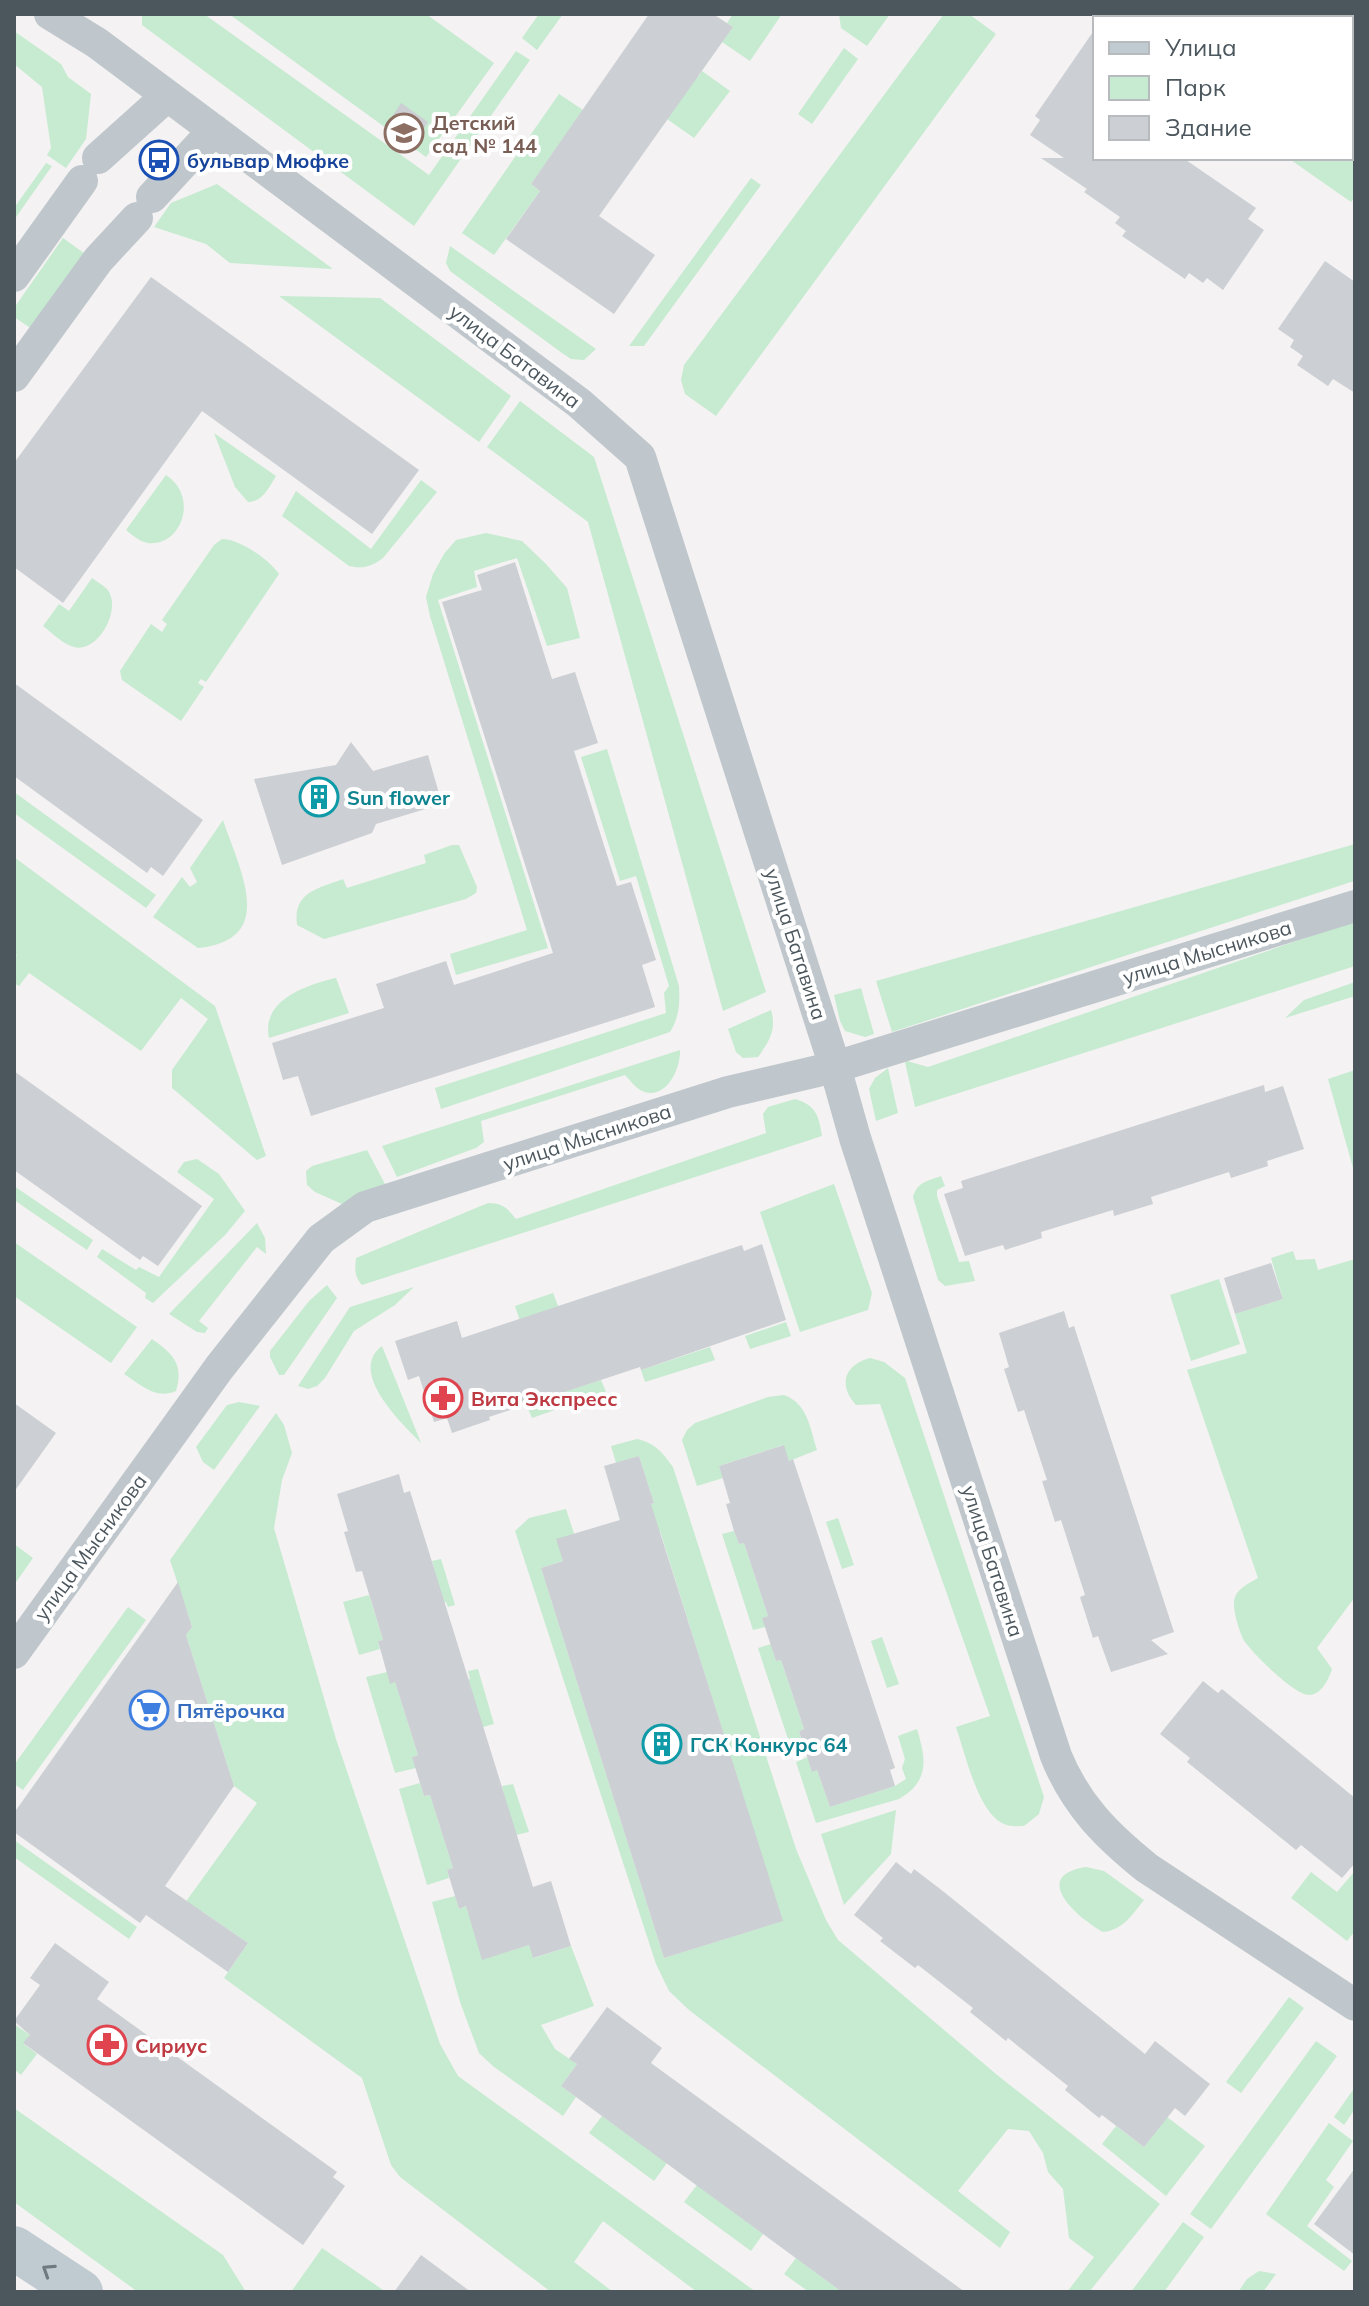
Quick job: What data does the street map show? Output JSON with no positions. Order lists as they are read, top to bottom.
{
  "streets": {
    "street": ["улица Батавина", "улица Мысникова"]
  },
  "crossings": [
    ["улица Батавина", "улица Мысникова"]
  ],
  "places": {
    "school or university": ["Детский сад № 144"],
    "bus stop": ["бульвар Мюфке"],
    "building": ["Sun flower", "ГСК Конкурс 64"],
    "pharmacy": ["Вита Экспресс", "Сириус"],
    "supermarket": ["Пятёрочка"]
  },
  "legend": ["Улица", "Парк", "Здание"]
}
